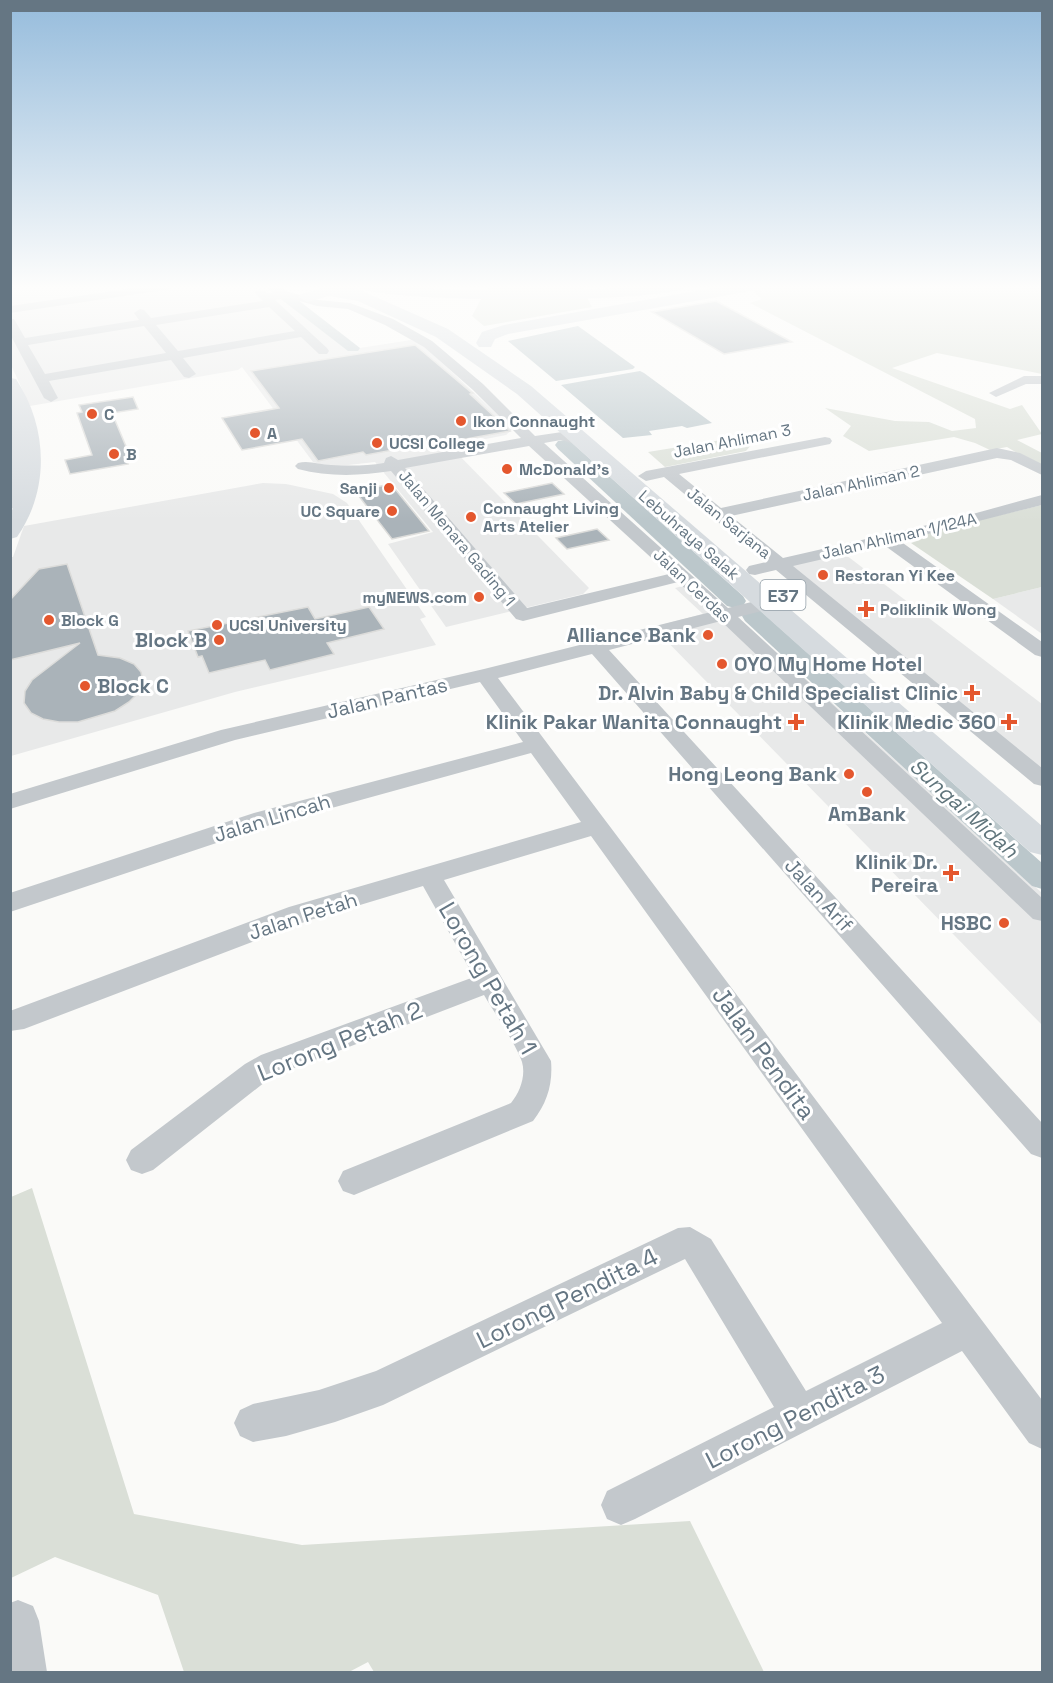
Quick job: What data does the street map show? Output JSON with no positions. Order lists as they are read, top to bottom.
{
  "streets": {
    "highway": ["Lebuhraya Salak", "E37"],
    "street": [
      "Jalan Ahliman 3",
      "Jalan Ahliman 2",
      "Jalan Sarjana",
      "Jalan Ahliman 1/124A",
      "Jalan Menara Gading 1",
      "Jalan Cerdas",
      "Jalan Pantas",
      "Jalan Lincah",
      "Jalan Arif",
      "Jalan Petah",
      "Lorong Petah 1",
      "Lorong Petah 2",
      "Jalan Pendita",
      "Lorong Pendita 4",
      "Lorong Pendita 3"
    ]
  },
  "crossings": [
    ["Jalan Ahliman 3", "Jalan Sarjana"],
    ["Jalan Ahliman 3", "Lebuhraya Salak"],
    ["Jalan Ahliman 2", "Jalan Sarjana"],
    ["Jalan Sarjana", "Lebuhraya Salak"],
    ["Jalan Sarjana", "Jalan Ahliman 1/124A"],
    ["Lebuhraya Salak", "Jalan Ahliman 1/124A"],
    ["Lebuhraya Salak", "Jalan Pantas"],
    ["Jalan Menara Gading 1", "Jalan Cerdas"],
    ["Jalan Cerdas", "Jalan Pantas"],
    ["Jalan Pantas", "Jalan Arif"],
    ["Jalan Pantas", "Jalan Pendita"],
    ["Jalan Lincah", "Jalan Pendita"],
    ["Jalan Petah", "Lorong Petah 1"],
    ["Jalan Petah", "Jalan Pendita"],
    ["Lorong Petah 1", "Lorong Petah 2"],
    ["Jalan Pendita", "Lorong Pendita 3"],
    ["Lorong Pendita 4", "Lorong Pendita 3"]
  ],
  "water": ["Sungai Midah"],
  "places": {
    "other": [
      "C",
      "Ikon Connaught",
      "A",
      "UCSI College",
      "B",
      "McDonald's",
      "Sanji",
      "UC Square",
      "Connaught Living Arts Atelier",
      "Restoran Yi Kee",
      "myNEWS.com",
      "Block G",
      "UCSI University",
      "Alliance Bank",
      "Block B",
      "OYO My Home Hotel",
      "Block C",
      "Hong Leong Bank",
      "AmBank",
      "HSBC"
    ],
    "health": [
      "Poliklinik Wong",
      "Dr. Alvin Baby & Child Specialist Clinic",
      "Klinik Pakar Wanita Connaught",
      "Klinik Medic 360",
      "Klinik Dr. Pereira"
    ]
  }
}
